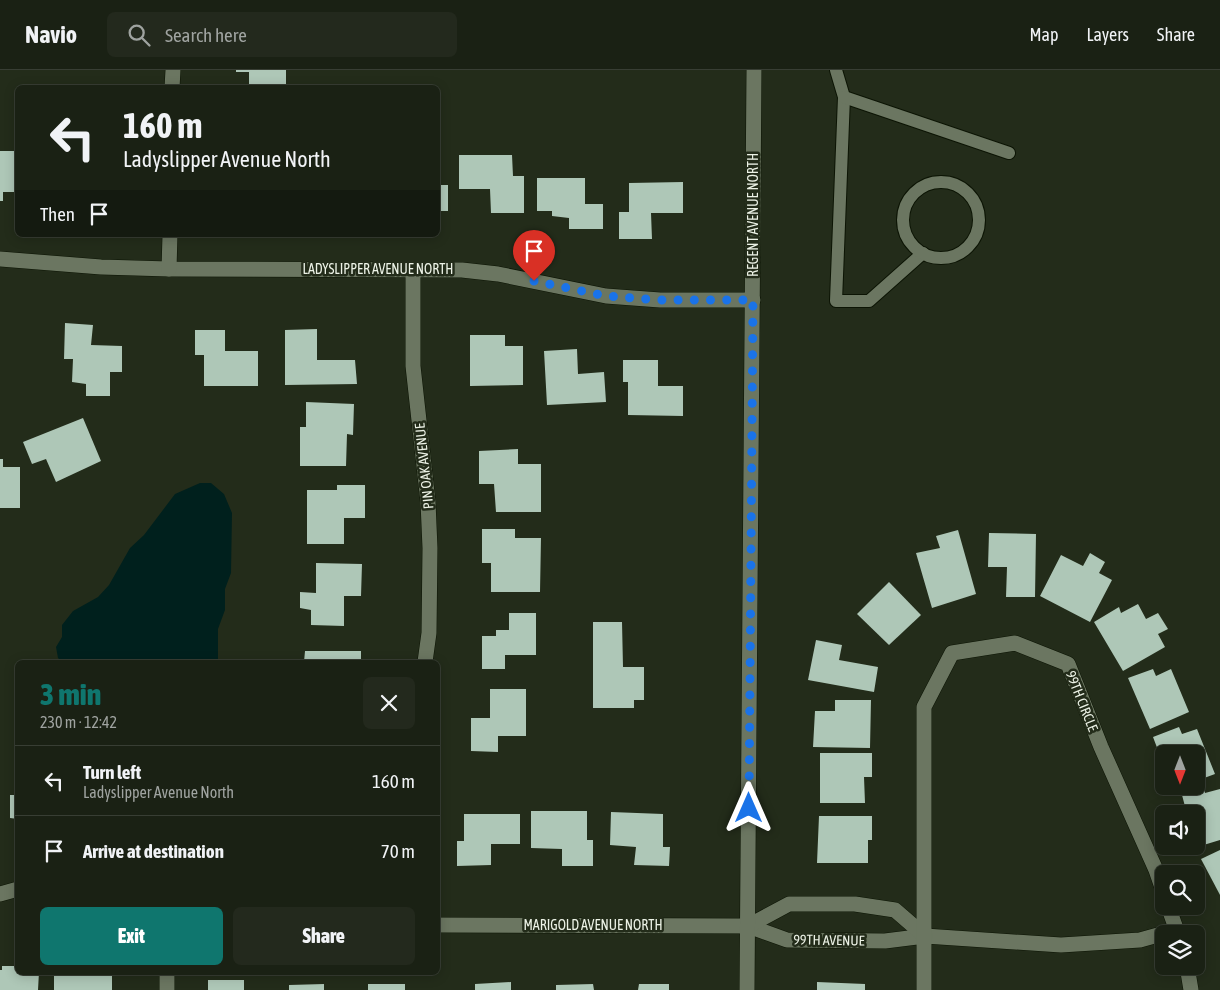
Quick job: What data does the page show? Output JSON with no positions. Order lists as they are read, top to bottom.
{
  "streets": {
    "street": [
      "REGENT AVENUE NORTH",
      "LADYSLIPPER AVENUE NORTH",
      "PIN OAK AVENUE",
      "99TH CIRCLE",
      "MARIGOLD AVENUE NORTH",
      "99TH AVENUE"
    ]
  },
  "crossings": [
    ["REGENT AVENUE NORTH", "LADYSLIPPER AVENUE NORTH"],
    ["REGENT AVENUE NORTH", "MARIGOLD AVENUE NORTH"],
    ["REGENT AVENUE NORTH", "99TH AVENUE"],
    ["LADYSLIPPER AVENUE NORTH", "PIN OAK AVENUE"],
    ["99TH CIRCLE", "99TH AVENUE"],
    ["MARIGOLD AVENUE NORTH", "99TH AVENUE"]
  ],
  "north": "bottom",
  "page": {
    "header": "Navio",
    "search": "Search here",
    "nav": ["Map", "Layers", "Share"],
    "turn": ["160 m", "Ladyslipper Avenue North"],
    "then": "Then",
    "heading": ["3 min", "230 m · 12:42"],
    "list": [
      {
        "name": "Turn left",
        "note": "Ladyslipper Avenue North",
        "value": "160 m"
      },
      {
        "name": "Arrive at destination",
        "value": "70 m"
      }
    ],
    "buttons": ["Exit", "Share"]
  }
}
